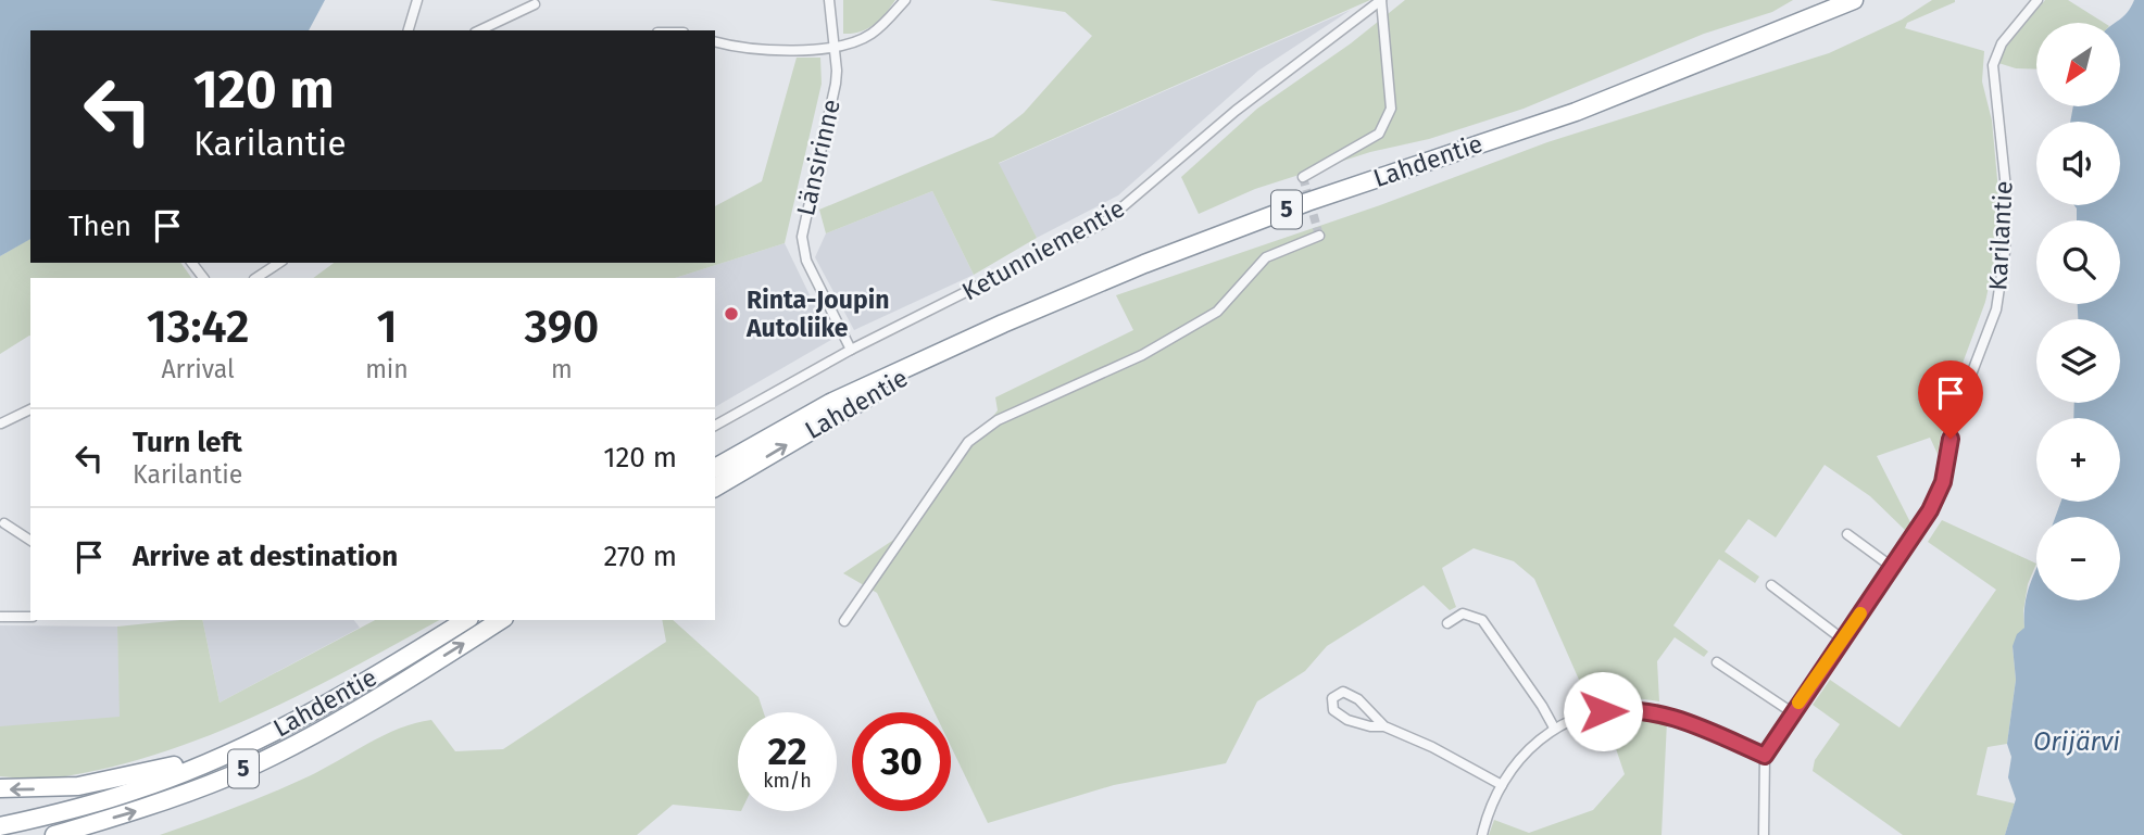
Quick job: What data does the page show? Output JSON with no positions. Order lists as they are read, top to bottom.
{
  "streets": {
    "highway": ["Lahdentie", "5"],
    "street": ["Länsirinne", "Karilantie", "Ketunniementie"]
  },
  "crossings": [
    ["Länsirinne", "Ketunniementie"]
  ],
  "water": ["Orijärvi"],
  "places": ["Rinta-Joupin Autoliike"],
  "north": "bottom left",
  "page": {
    "map_buttons": ["+", "−"],
    "turn": ["120 m", "Karilantie"],
    "then": "Then",
    "eta": [
      "13:42",
      "Arrival",
      "1",
      "min",
      "390",
      "m"
    ],
    "list": [
      {
        "name": "Turn left",
        "note": "Karilantie",
        "value": "120 m"
      },
      {
        "name": "Arrive at destination",
        "value": "270 m"
      }
    ],
    "speed": "22 km/h",
    "limit": "30"
  }
}
